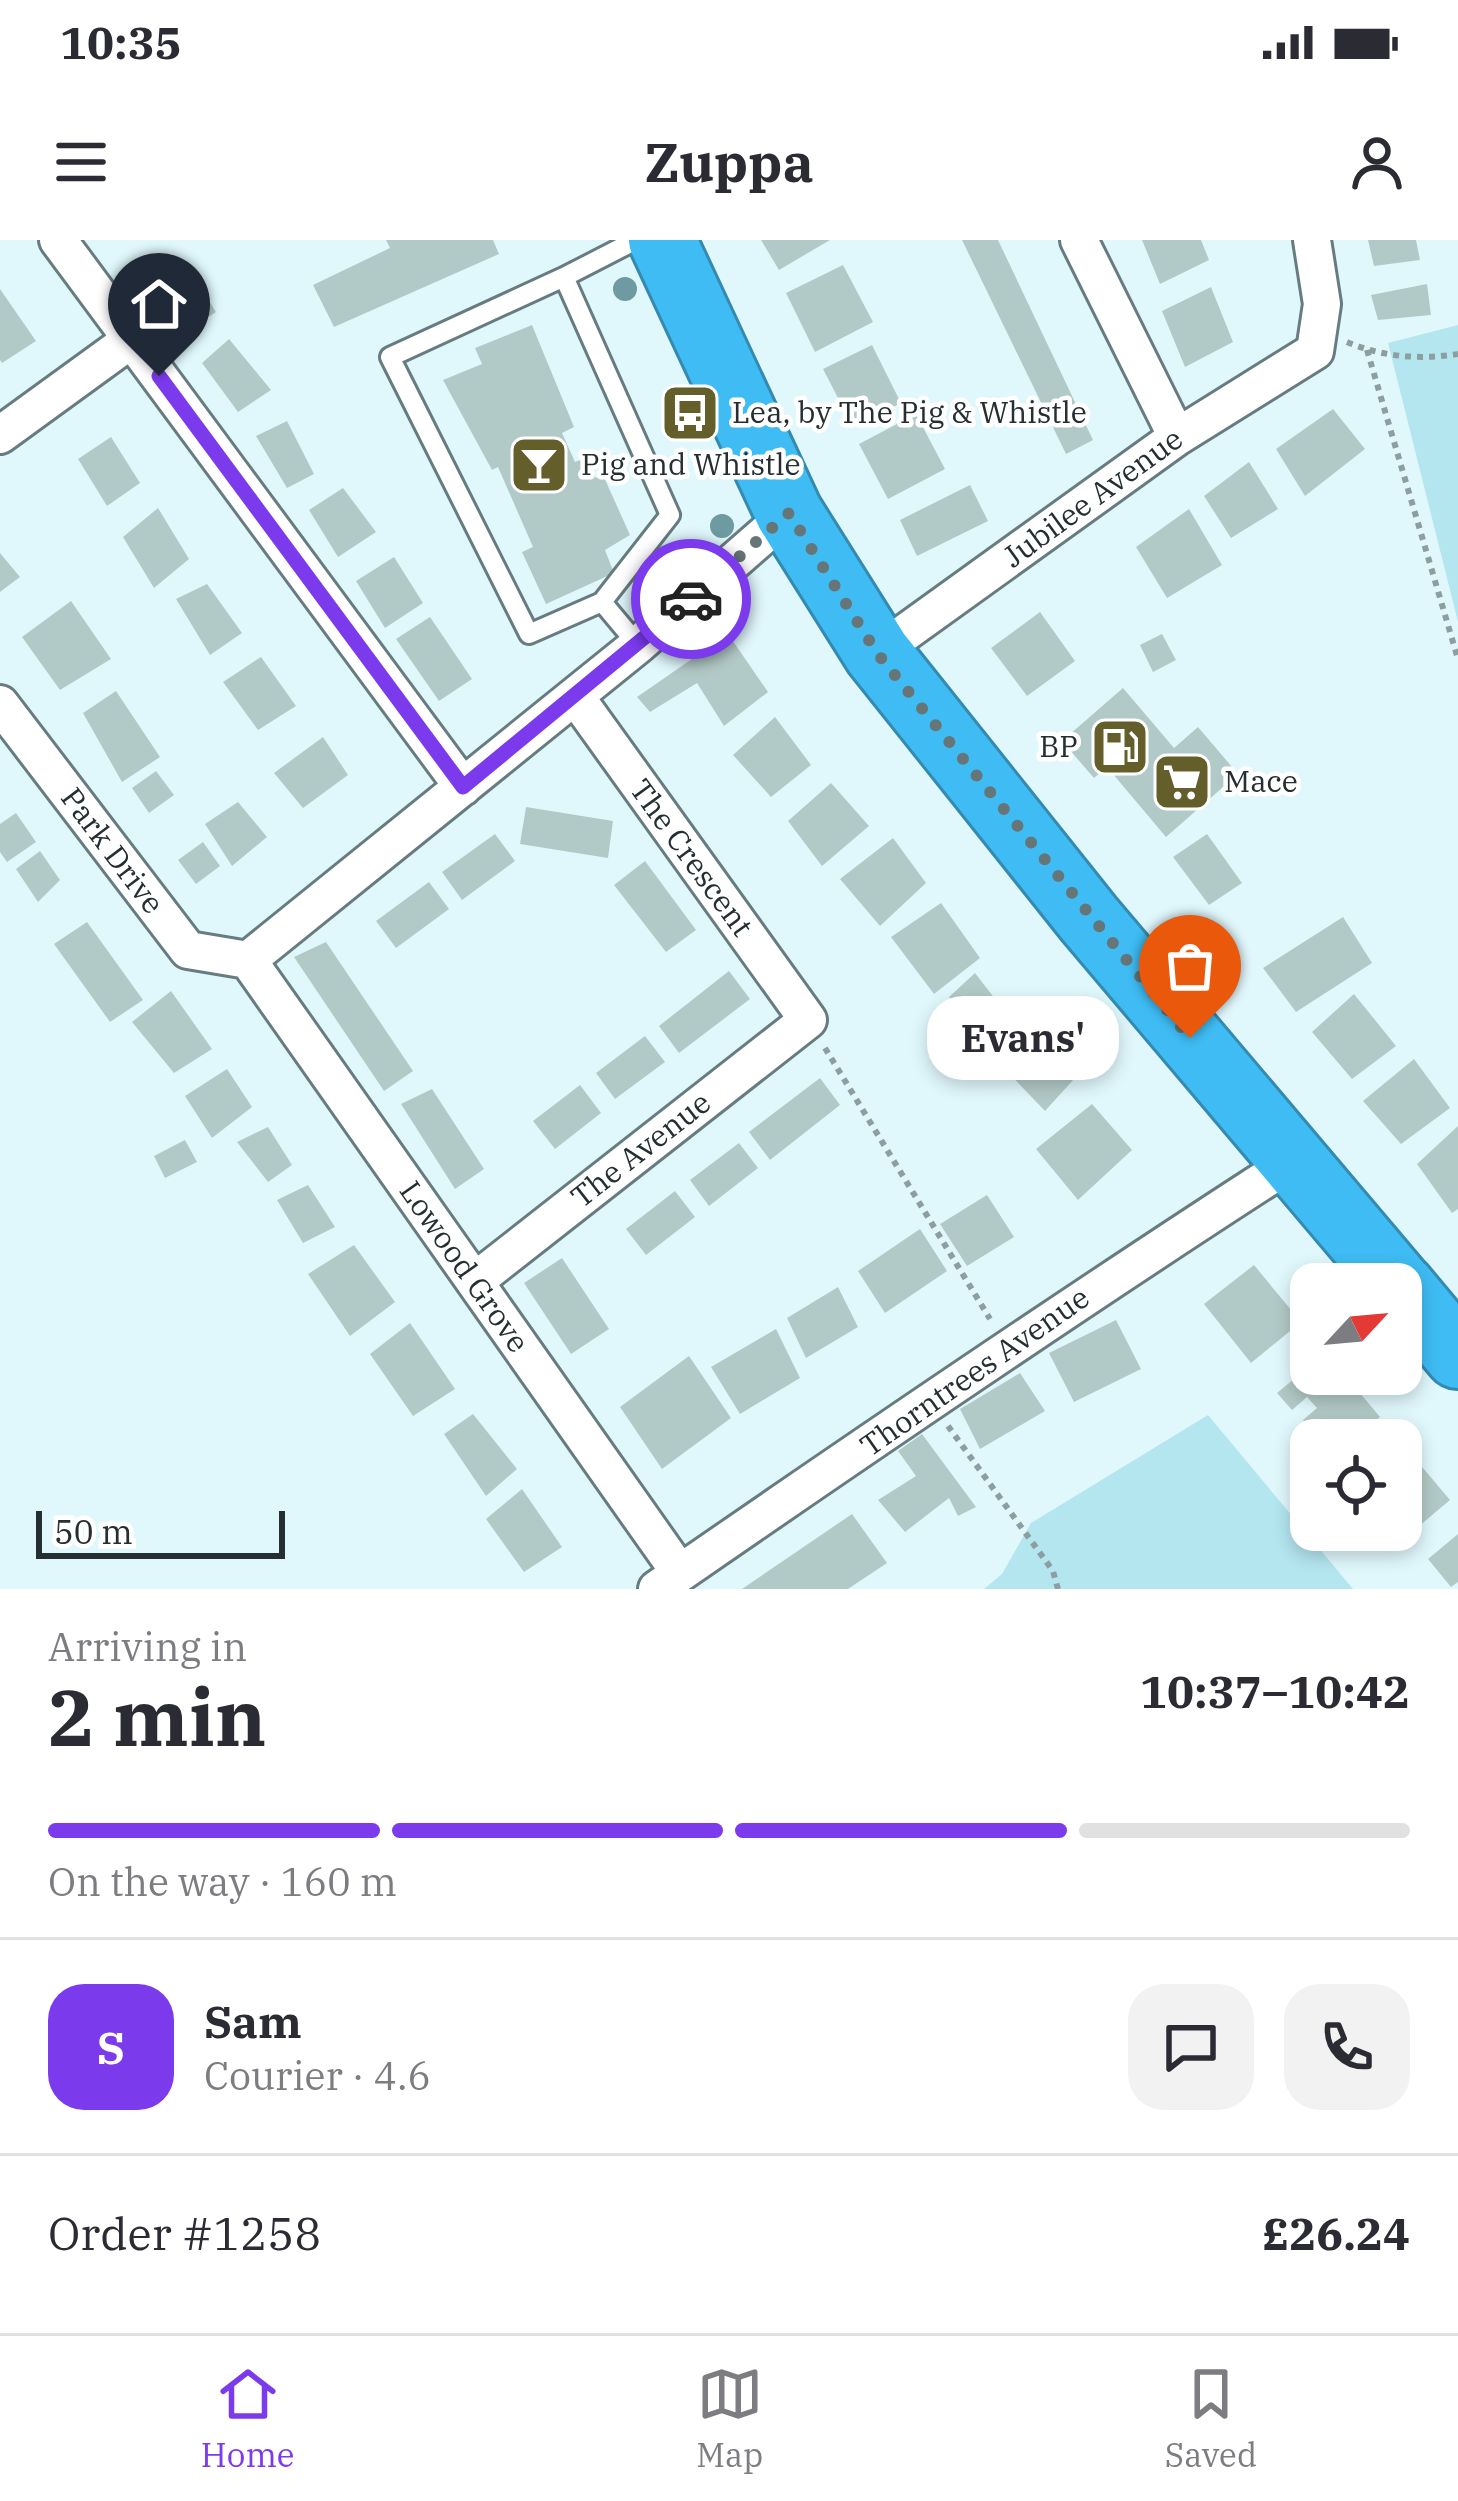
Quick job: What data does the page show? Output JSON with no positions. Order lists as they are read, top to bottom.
{
  "streets": {
    "street": [
      "Jubilee Avenue",
      "Park Drive",
      "The Crescent",
      "The Avenue",
      "Lowood Grove",
      "Thorntrees Avenue"
    ]
  },
  "crossings": [
    ["Park Drive", "Lowood Grove"],
    ["The Crescent", "The Avenue"],
    ["The Avenue", "Lowood Grove"],
    ["Lowood Grove", "Thorntrees Avenue"]
  ],
  "places": {
    "bus stop": ["Lea, by The Pig & Whistle"],
    "bar": ["Pig and Whistle"],
    "fuel station": ["BP"],
    "supermarket": ["Mace"],
    "other": ["Evans'"]
  },
  "scale_bar": "50 m",
  "north": "top right",
  "page": {
    "status": "10:35",
    "header": "Zuppa",
    "bubble": "Evans'",
    "scale": "50 m",
    "heading": ["2 min", "Arriving in", "10:37–10:42"],
    "panel": [
      "Sam",
      "Courier · 4.6",
      "Order #1258",
      "£26.24"
    ],
    "bar": "On the way · 160 m",
    "round": "S",
    "tabs": ["Home", "Map", "Saved"]
  }
}
